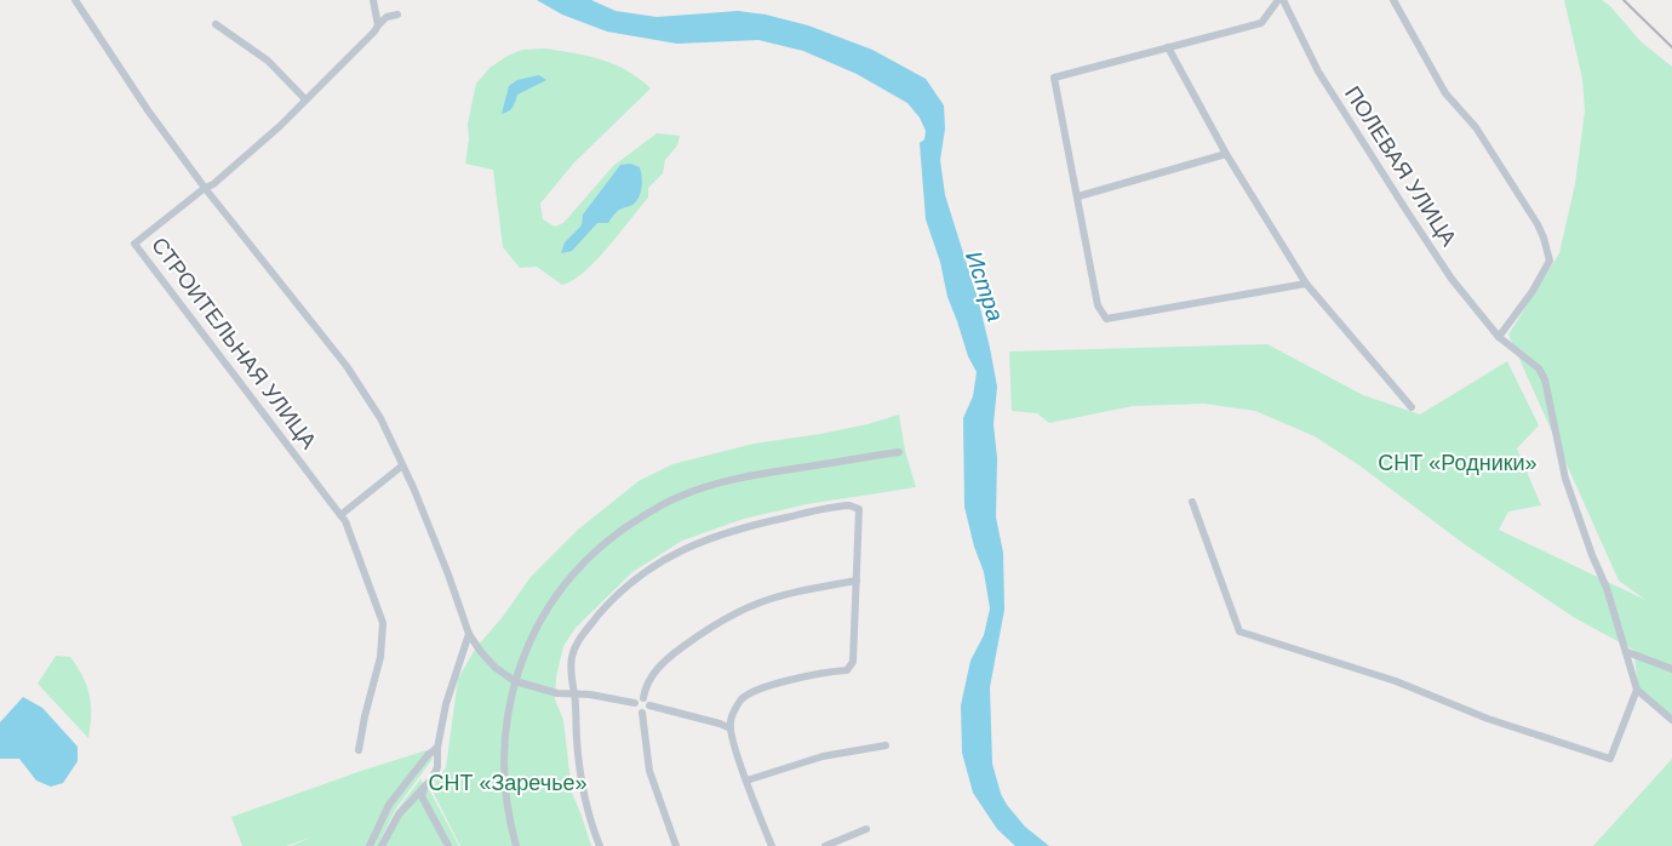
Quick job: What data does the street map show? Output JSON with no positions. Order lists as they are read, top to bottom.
{
  "streets": {
    "street": ["ПОЛЕВАЯ УЛИЦА", "СТРОИТЕЛЬНАЯ УЛИЦА"]
  },
  "water": ["Истра"],
  "parks": ["СНТ «Родники»", "СНТ «Заречье»"]
}
